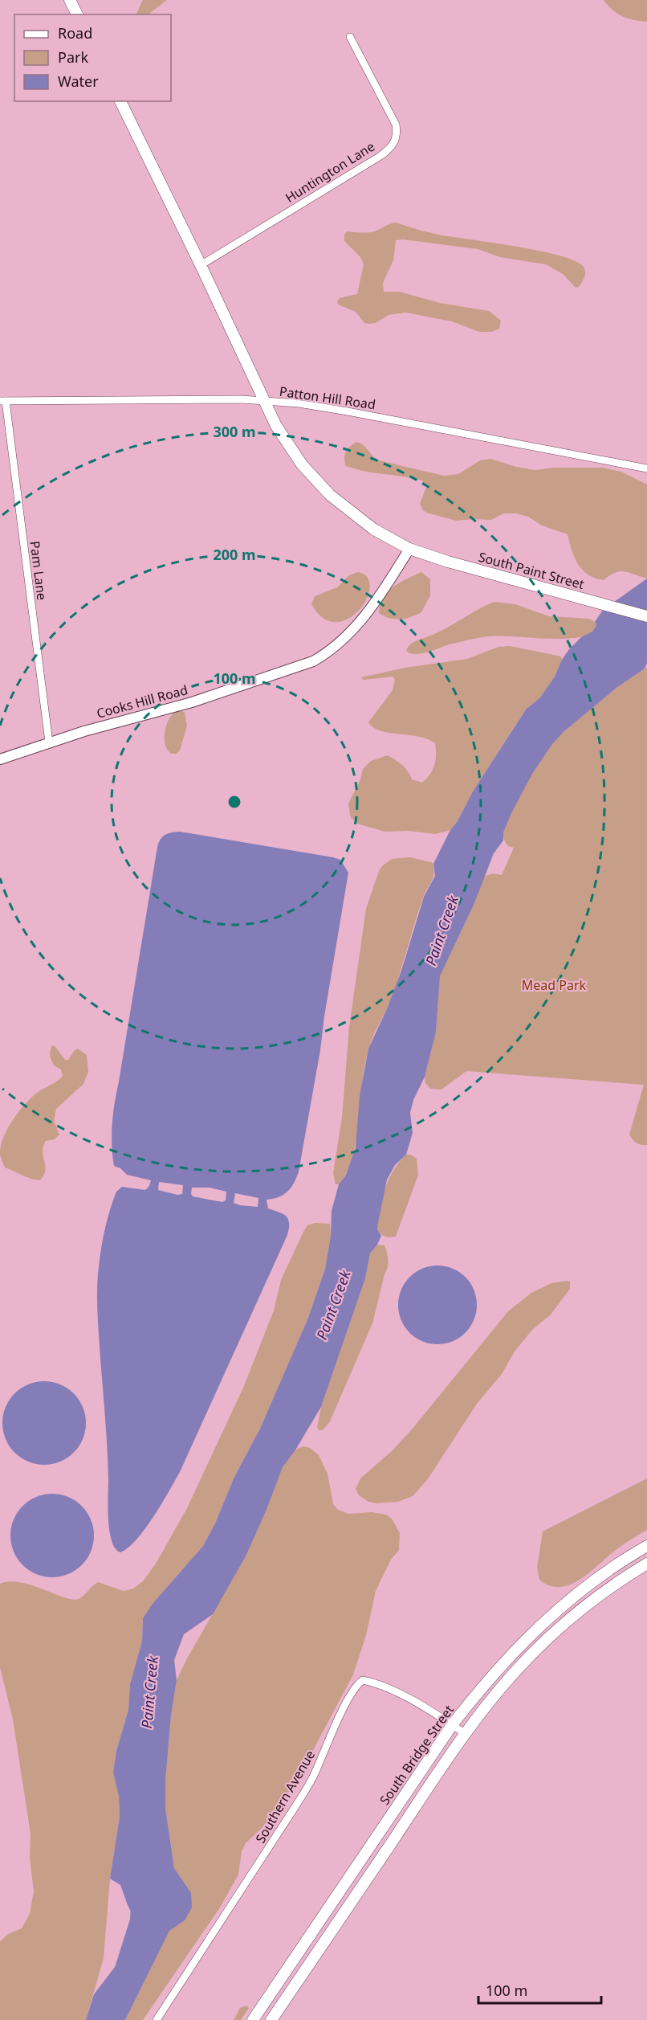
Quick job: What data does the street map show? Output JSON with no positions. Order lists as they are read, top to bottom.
{
  "streets": {
    "main road": ["South Paint Street", "South Bridge Street"],
    "street": [
      "Huntington Lane",
      "Patton Hill Road",
      "Pam Lane",
      "Cooks Hill Road",
      "Southern Avenue"
    ]
  },
  "crossings": [
    ["Huntington Lane", "South Paint Street"],
    ["Patton Hill Road", "Pam Lane"],
    ["Patton Hill Road", "South Paint Street"],
    ["Pam Lane", "Cooks Hill Road"],
    ["South Paint Street", "Cooks Hill Road"],
    ["South Bridge Street", "Southern Avenue"]
  ],
  "water": ["Paint Creek"],
  "parks": ["Mead Park"],
  "legend": ["Road", "Park", "Water"],
  "scale_bar": "100 m",
  "rings": ["300 m", "200 m", "100 m"]
}
